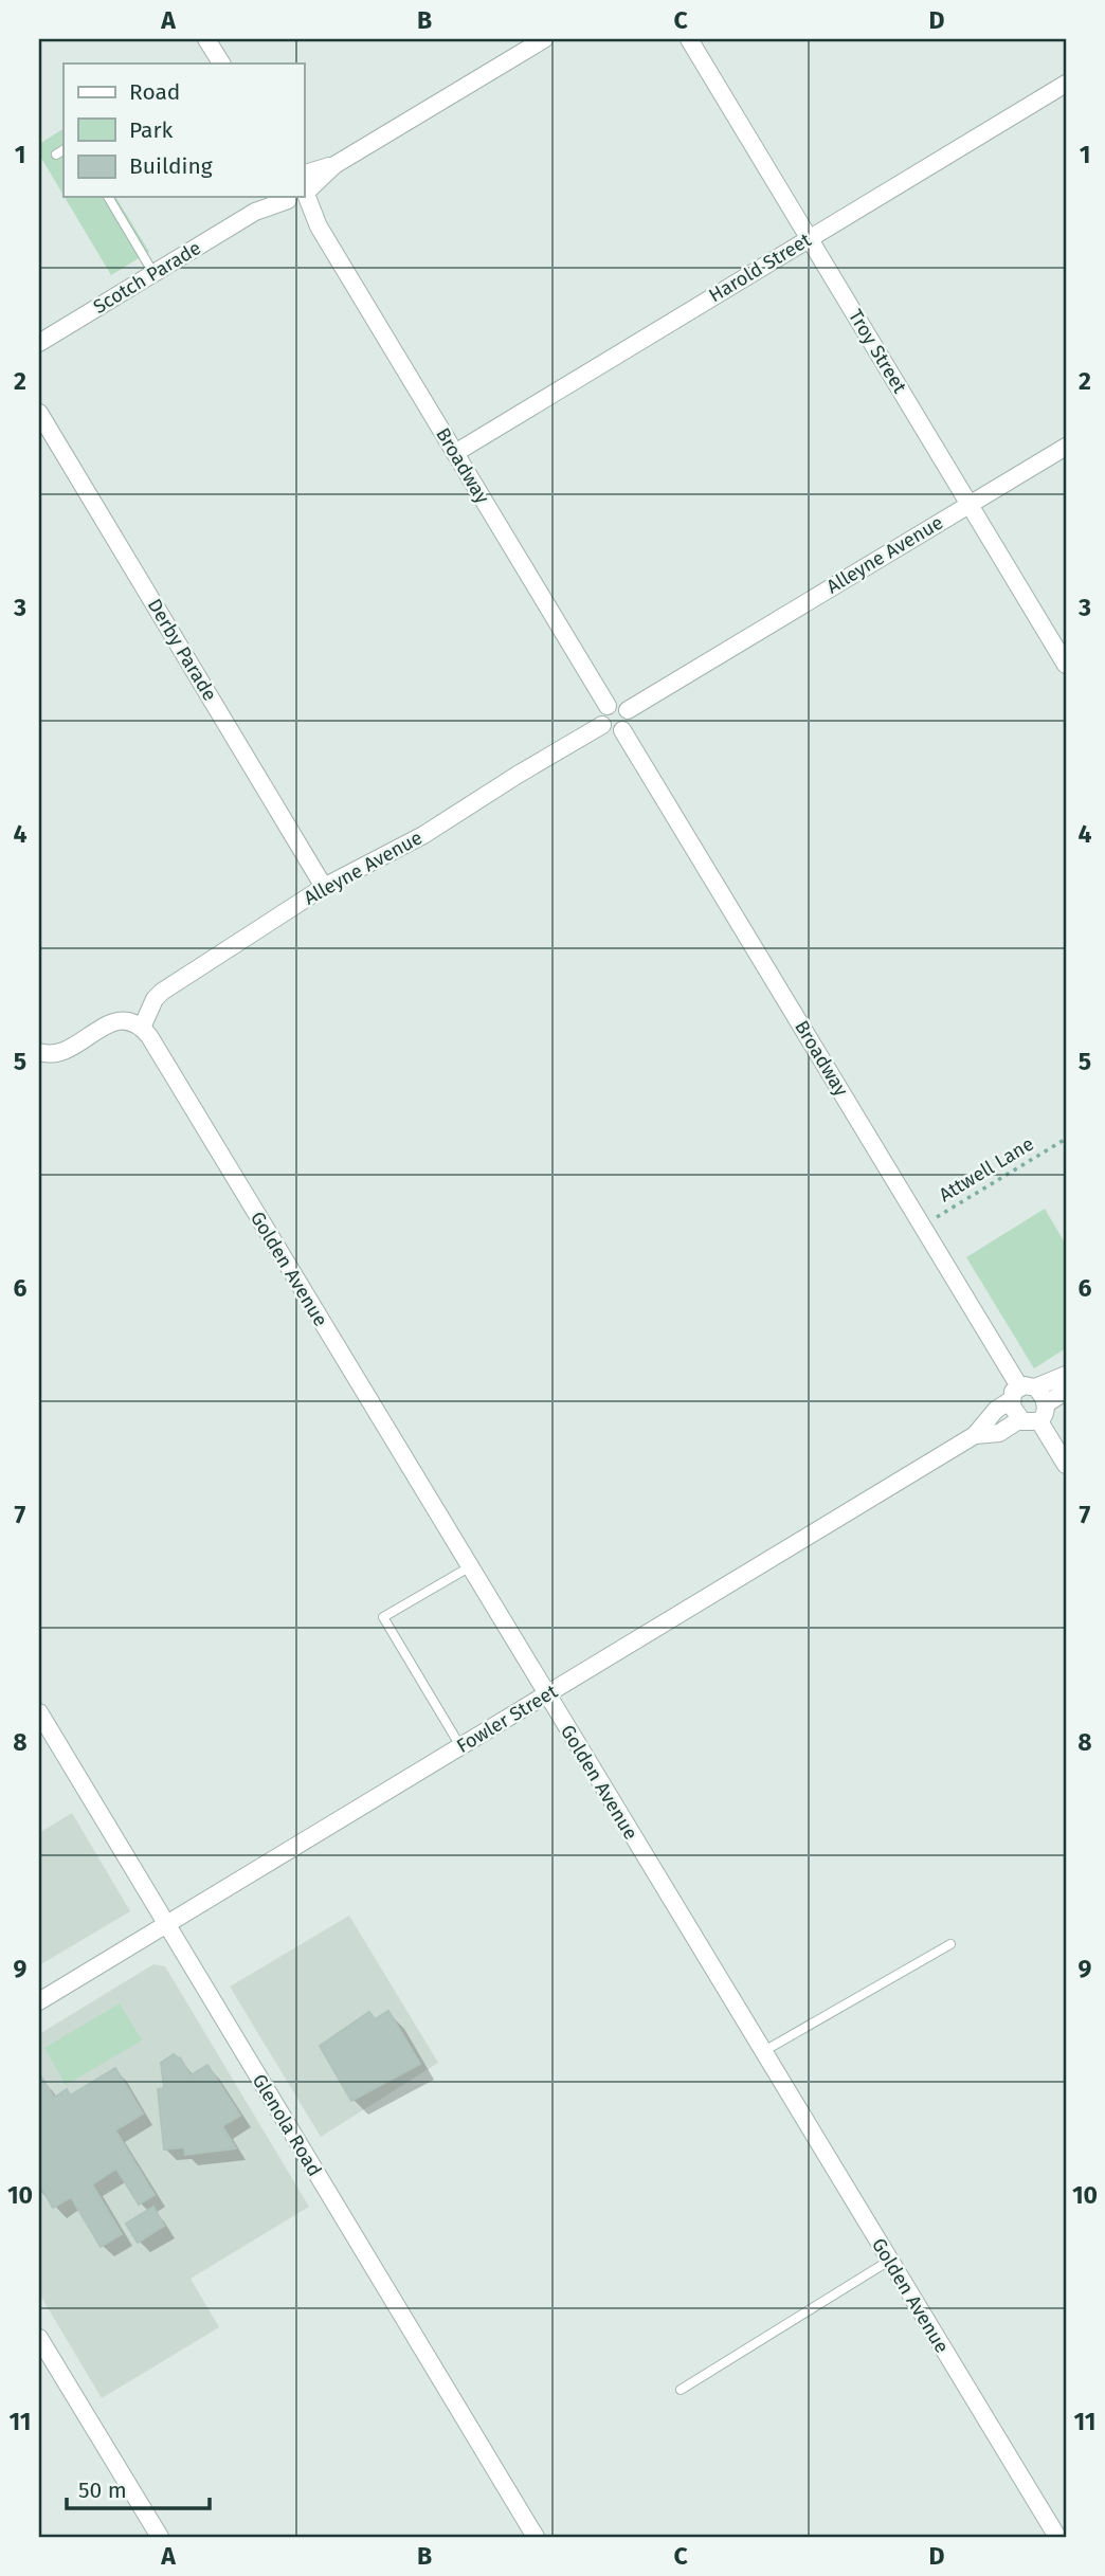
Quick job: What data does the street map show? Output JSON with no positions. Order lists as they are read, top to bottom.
{
  "streets": {
    "street": [
      "Harold Street",
      "Scotch Parade",
      "Troy Street",
      "Broadway",
      "Alleyne Avenue",
      "Derby Parade",
      "Golden Avenue",
      "Fowler Street",
      "Glenola Road"
    ],
    "path": ["Attwell Lane"]
  },
  "crossings": [
    ["Harold Street", "Troy Street"],
    ["Harold Street", "Broadway"],
    ["Troy Street", "Alleyne Avenue"],
    ["Broadway", "Alleyne Avenue"],
    ["Broadway", "Attwell Lane"],
    ["Broadway", "Fowler Street"],
    ["Alleyne Avenue", "Derby Parade"],
    ["Alleyne Avenue", "Golden Avenue"],
    ["Golden Avenue", "Fowler Street"],
    ["Fowler Street", "Glenola Road"]
  ],
  "legend": ["Road", "Park", "Building"],
  "scale_bar": "50 m",
  "grid": {
    "columns": [
      "A",
      "B",
      "C",
      "D"
    ],
    "rows": [
      "1",
      "2",
      "3",
      "4",
      "5",
      "6",
      "7",
      "8",
      "9",
      "10",
      "11"
    ]
  }
}
